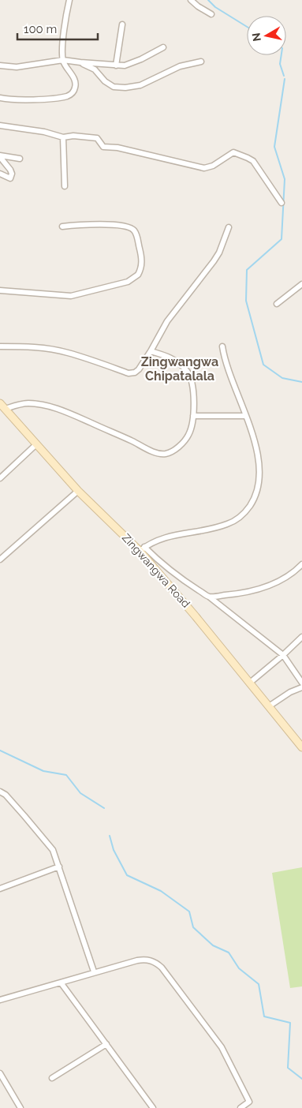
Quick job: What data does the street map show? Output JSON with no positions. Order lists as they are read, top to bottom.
{
  "streets": {
    "street": ["Zingwangwa Road"]
  },
  "districts": ["Zingwangwa Chipatalala"],
  "scale_bar": "100 m",
  "north": "left"
}
